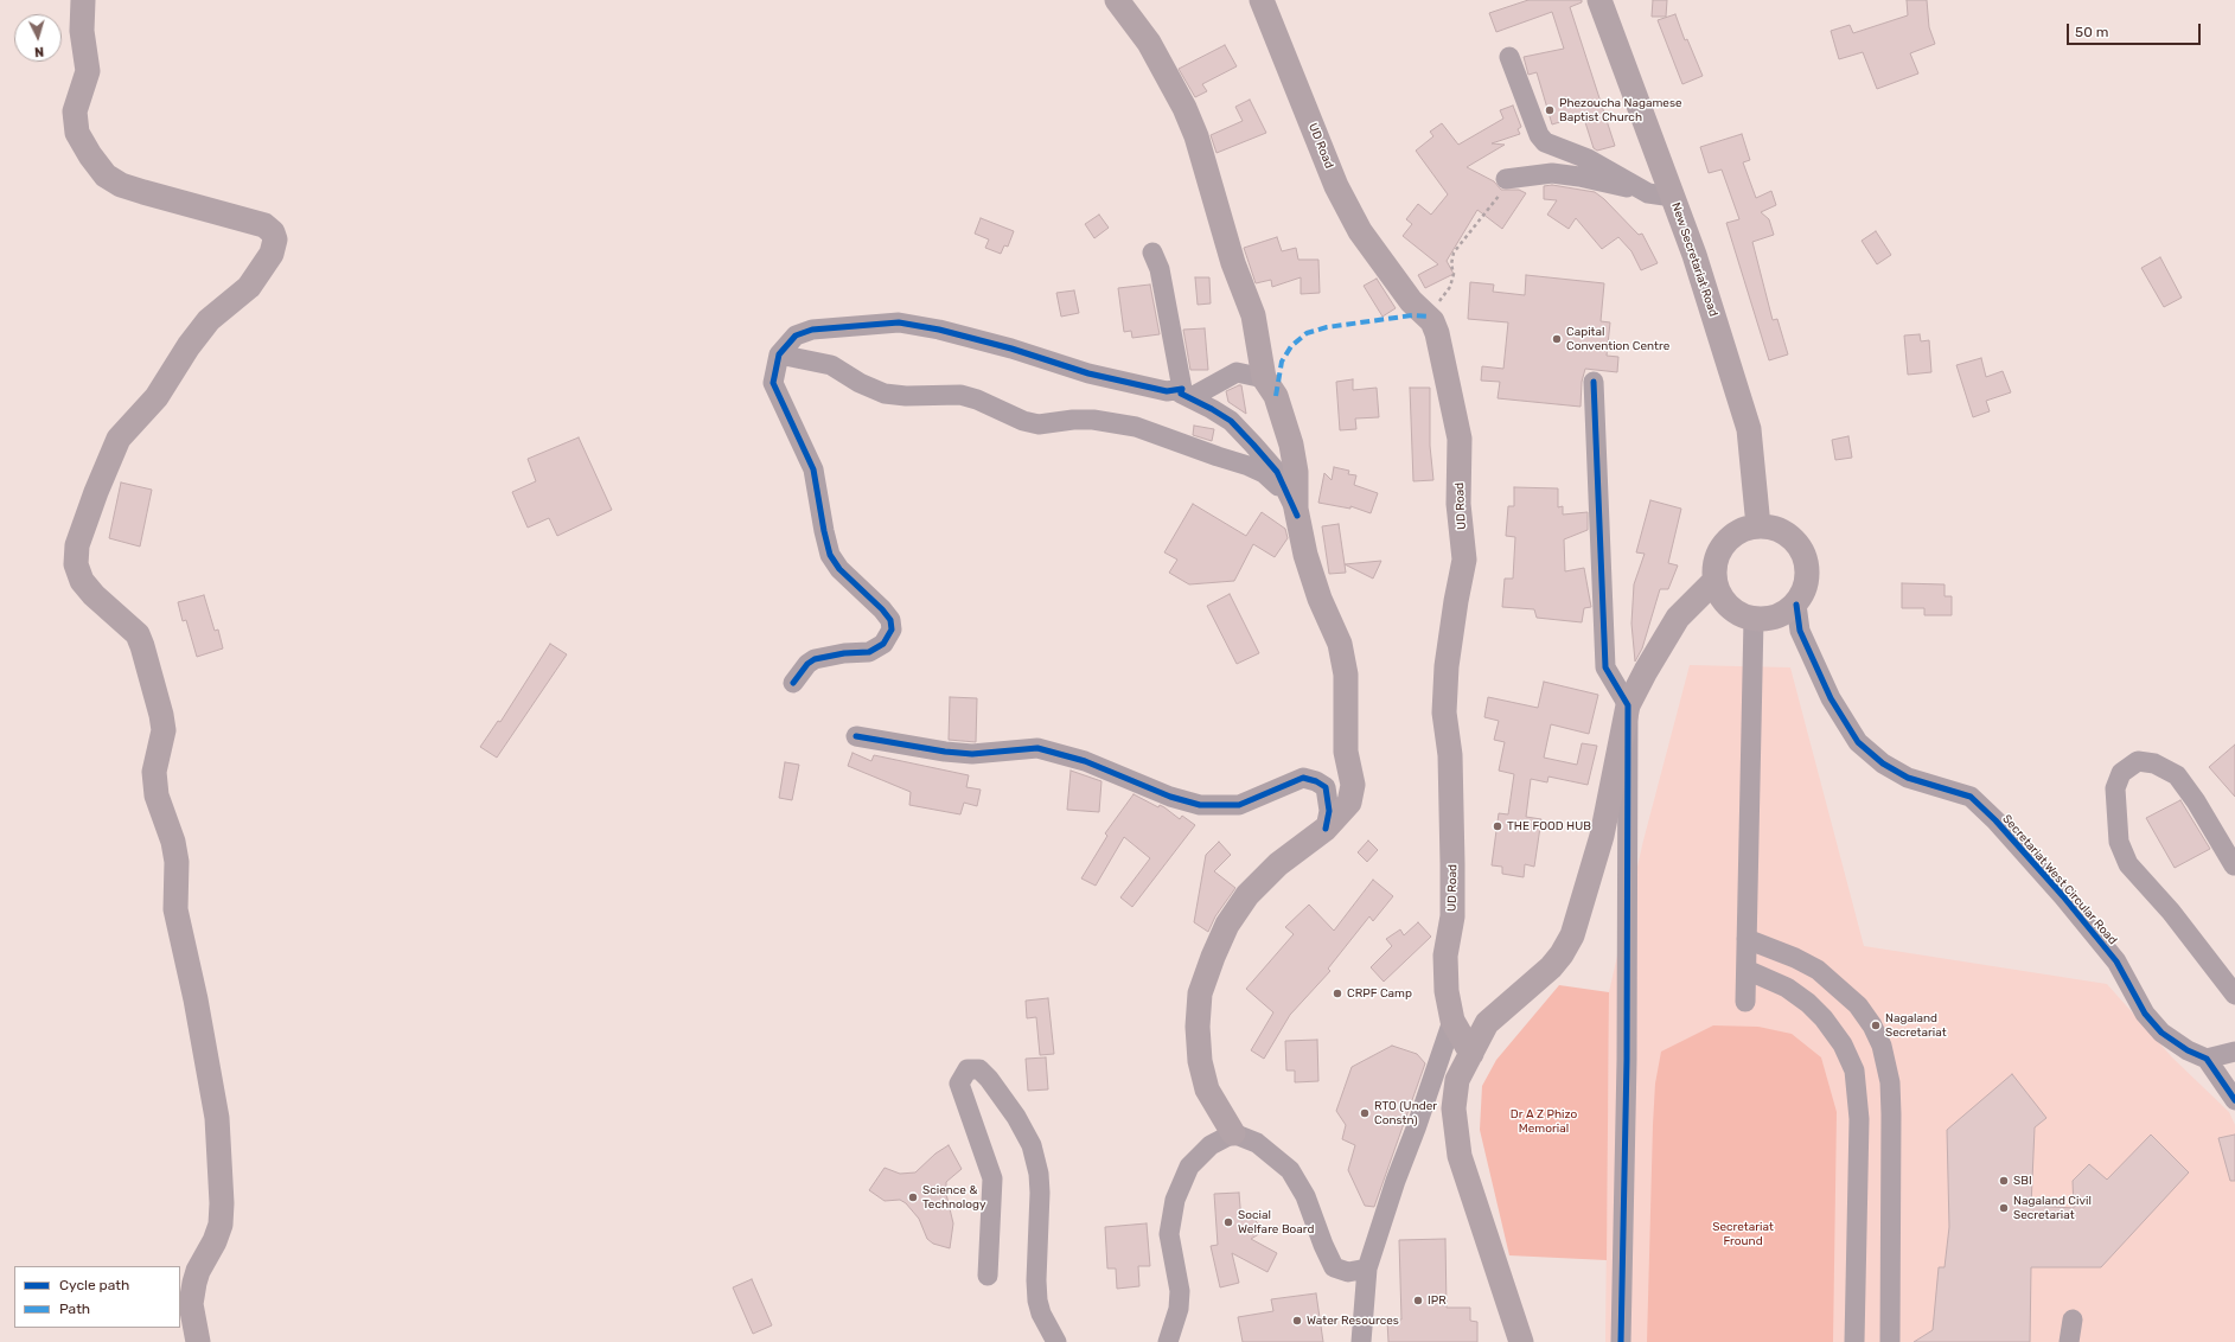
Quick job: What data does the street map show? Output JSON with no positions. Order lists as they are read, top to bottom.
{
  "streets": {
    "main road": ["UD Road", "New Secretariat Road"],
    "street": ["Secretariat West Circular Road"]
  },
  "crossings": [
    ["New Secretariat Road", "Secretariat West Circular Road"]
  ],
  "parks": ["Dr A Z Phizo Memorial", "Secretariat Fround"],
  "places": [
    "Phezoucha Nagamese Baptist Church",
    "Capital Convention Centre",
    "THE FOOD HUB",
    "CRPF Camp",
    "Nagaland Secretariat",
    "RTO (Under Constn)",
    "SBI",
    "Science & Technology",
    "Nagaland Civil Secretariat",
    "Social Welfare Board",
    "IPR",
    "Water Resources"
  ],
  "legend": ["Cycle path", "Path"],
  "scale_bar": "50 m",
  "north": "bottom"
}
